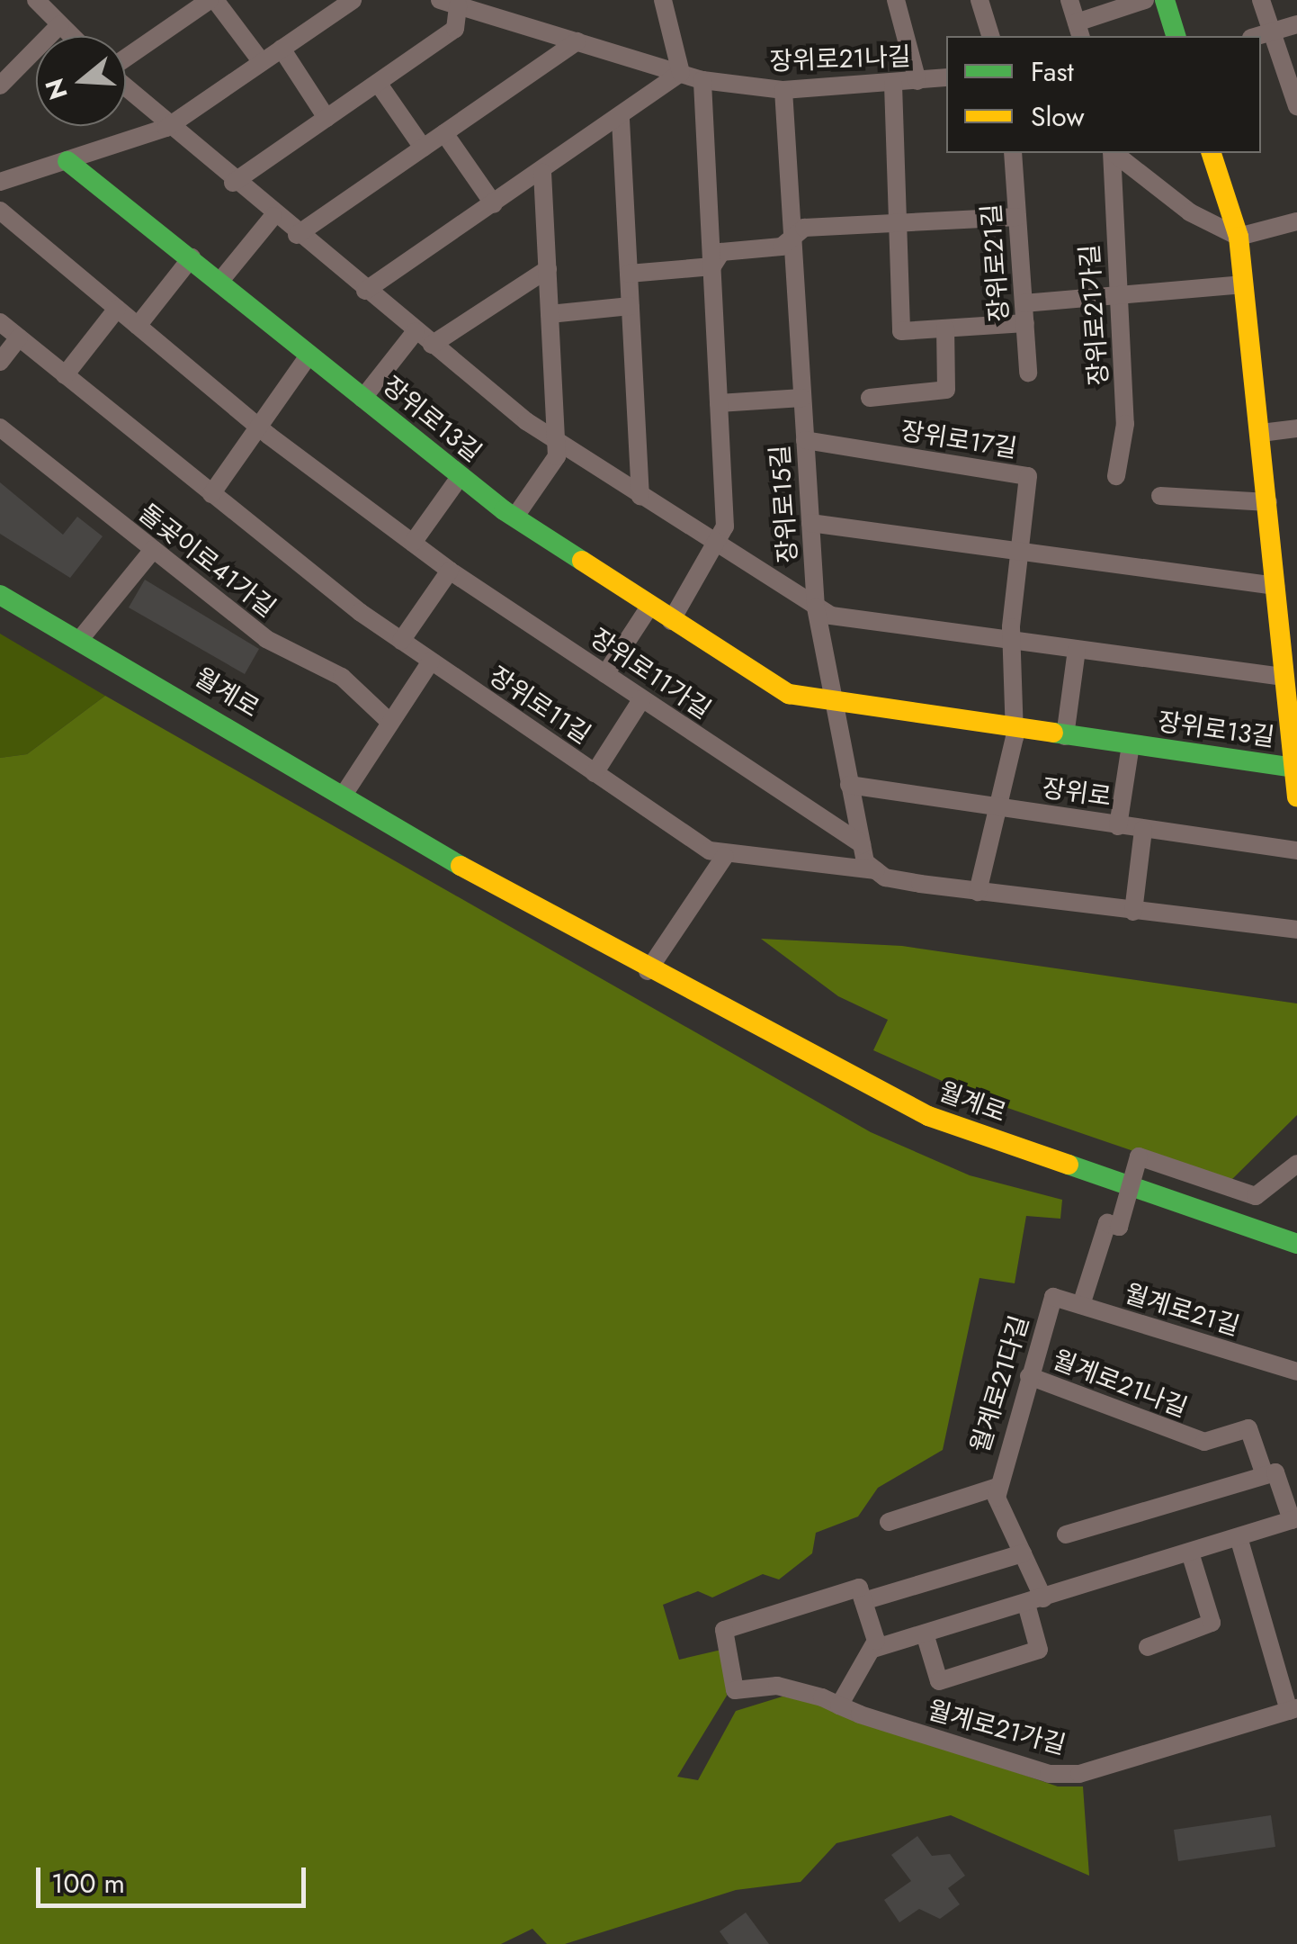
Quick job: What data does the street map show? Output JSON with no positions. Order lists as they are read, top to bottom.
{
  "streets": {
    "street": [
      "장위로21나길",
      "장위로21길",
      "장위로21가길",
      "장위로13길",
      "장위로17길",
      "장위로15길",
      "돌곶이로41가길",
      "장위로11가길",
      "월계로",
      "장위로11길",
      "장위로",
      "월계로21길",
      "월계로21다길",
      "월계로21나길",
      "월계로21가길"
    ]
  },
  "crossings": [
    ["장위로21나길", "장위로15길"],
    ["장위로13길", "장위로"],
    ["장위로17길", "장위로15길"],
    ["월계로21길", "월계로21다길"],
    ["월계로21다길", "월계로21나길"]
  ],
  "legend": ["Fast", "Slow"],
  "scale_bar": "100 m",
  "north": "left"
}
